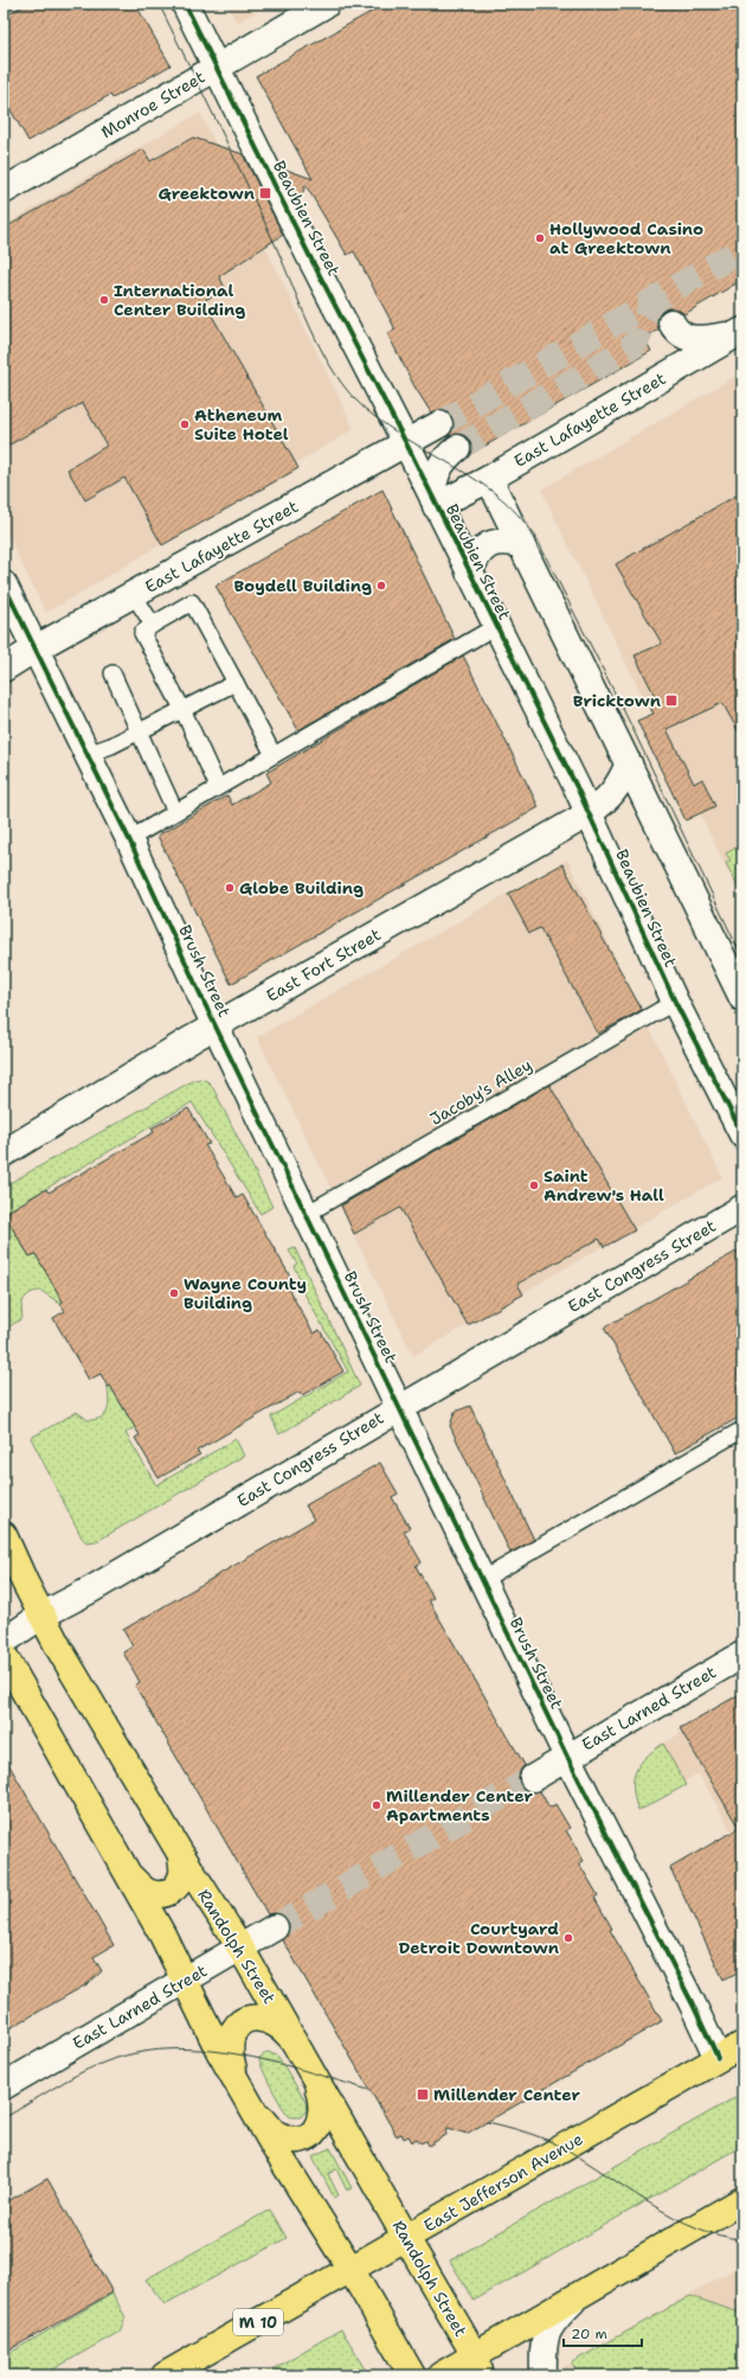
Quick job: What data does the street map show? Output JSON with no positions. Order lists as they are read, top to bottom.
{
  "streets": {
    "main road": ["Randolph Street", "East Jefferson Avenue", "M 10"],
    "street": [
      "Monroe Street",
      "Beaubien Street",
      "East Lafayette Street",
      "East Fort Street",
      "Brush Street",
      "East Congress Street",
      "East Larned Street"
    ],
    "lane": ["Jacoby's Alley"]
  },
  "crossings": [
    ["Monroe Street", "Beaubien Street"],
    ["Beaubien Street", "East Lafayette Street"],
    ["Beaubien Street", "East Fort Street"],
    ["Beaubien Street", "Jacoby's Alley"],
    ["East Lafayette Street", "Brush Street"],
    ["East Fort Street", "Brush Street"],
    ["Brush Street", "Jacoby's Alley"],
    ["Brush Street", "East Congress Street"],
    ["Brush Street", "East Larned Street"],
    ["Brush Street", "East Jefferson Avenue"],
    ["East Congress Street", "Randolph Street"],
    ["East Larned Street", "Randolph Street"],
    ["Randolph Street", "East Jefferson Avenue"]
  ],
  "places": {
    "transit": ["Greektown", "Bricktown", "Millender Center"],
    "other": [
      "Hollywood Casino at Greektown",
      "International Center Building",
      "Atheneum Suite Hotel",
      "Boydell Building",
      "Globe Building",
      "Saint Andrew's Hall",
      "Wayne County Building",
      "Millender Center Apartments",
      "Courtyard Detroit Downtown"
    ]
  },
  "scale_bar": "20 m"
}
